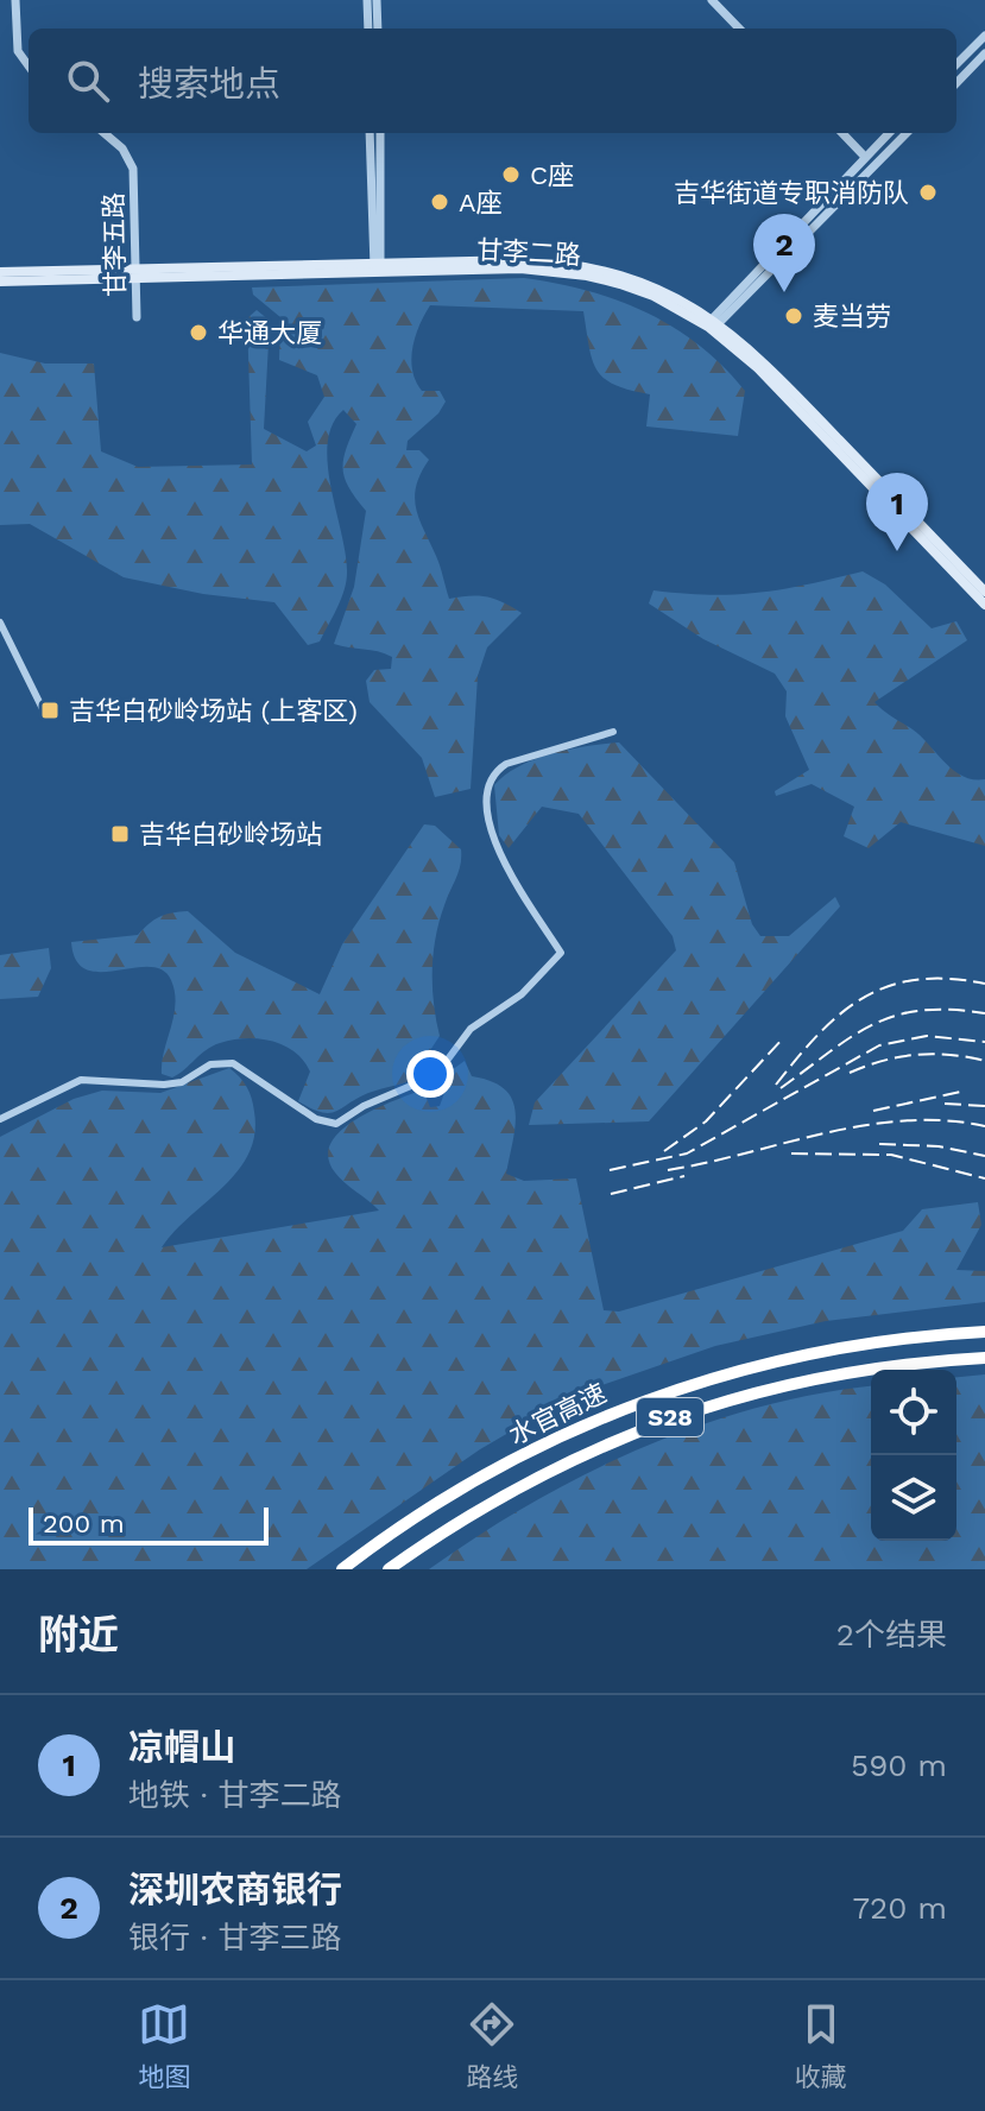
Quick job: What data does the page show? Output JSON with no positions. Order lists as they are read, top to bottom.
{
  "streets": {
    "highway": ["水官高速", "S28"],
    "main road": ["甘李二路"],
    "street": ["甘李五路"]
  },
  "crossings": [
    ["甘李五路", "甘李二路"]
  ],
  "places": {
    "other": [
      "C座",
      "吉华街道专职消防队",
      "A座",
      "麦当劳",
      "华通大厦"
    ],
    "transit": ["吉华白砂岭场站 (上客区)", "吉华白砂岭场站"]
  },
  "scale_bar": "200 m",
  "page": {
    "search": "搜索地点",
    "pins": ["2", "1"],
    "scale": "200 m",
    "heading": ["附近", "2个结果"],
    "list": [
      {
        "mark": "1",
        "name": "凉帽山",
        "note": "地铁 · 甘李二路",
        "value": "590 m"
      },
      {
        "mark": "2",
        "name": "深圳农商银行",
        "note": "银行 · 甘李三路",
        "value": "720 m"
      }
    ],
    "nav": ["地图", "路线", "收藏"]
  }
}
